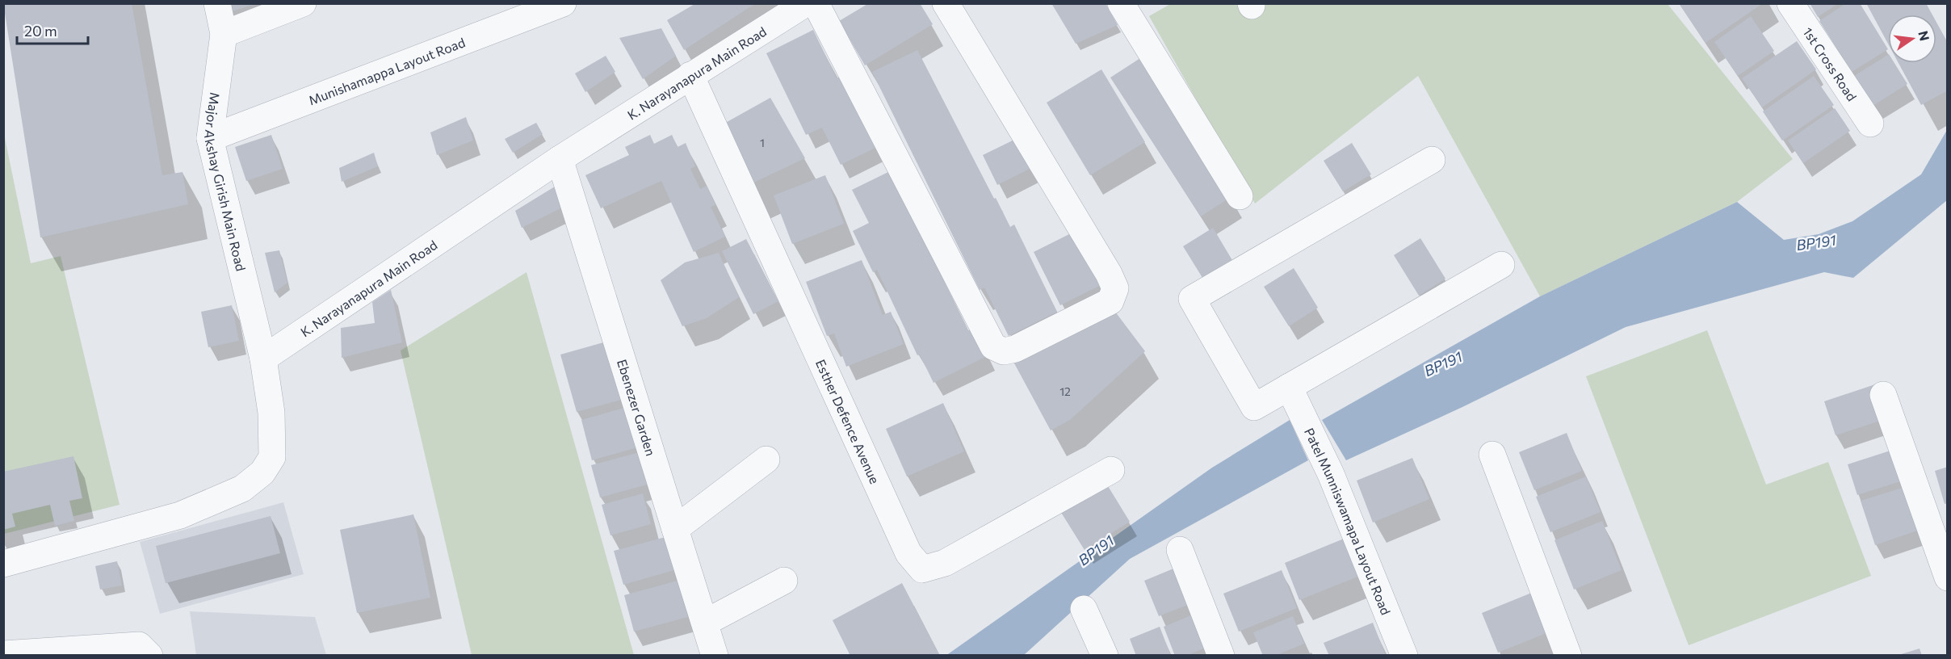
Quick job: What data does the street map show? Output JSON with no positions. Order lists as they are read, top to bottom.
{
  "streets": {
    "street": [
      "1st Cross Road",
      "Munishamappa Layout Road",
      "K. Narayanapura Main Road",
      "Major Akshay Girish Main Road",
      "Ebenezer Garden",
      "Esther Defence Avenue",
      "Patel Munniswamapa Layout Road"
    ]
  },
  "crossings": [
    ["Munishamappa Layout Road", "Major Akshay Girish Main Road"],
    ["K. Narayanapura Main Road", "Major Akshay Girish Main Road"],
    ["K. Narayanapura Main Road", "Ebenezer Garden"],
    ["K. Narayanapura Main Road", "Esther Defence Avenue"]
  ],
  "water": ["BP191"],
  "house_numbers": ["1", "12"],
  "scale_bar": "20 m",
  "north": "right"
}
